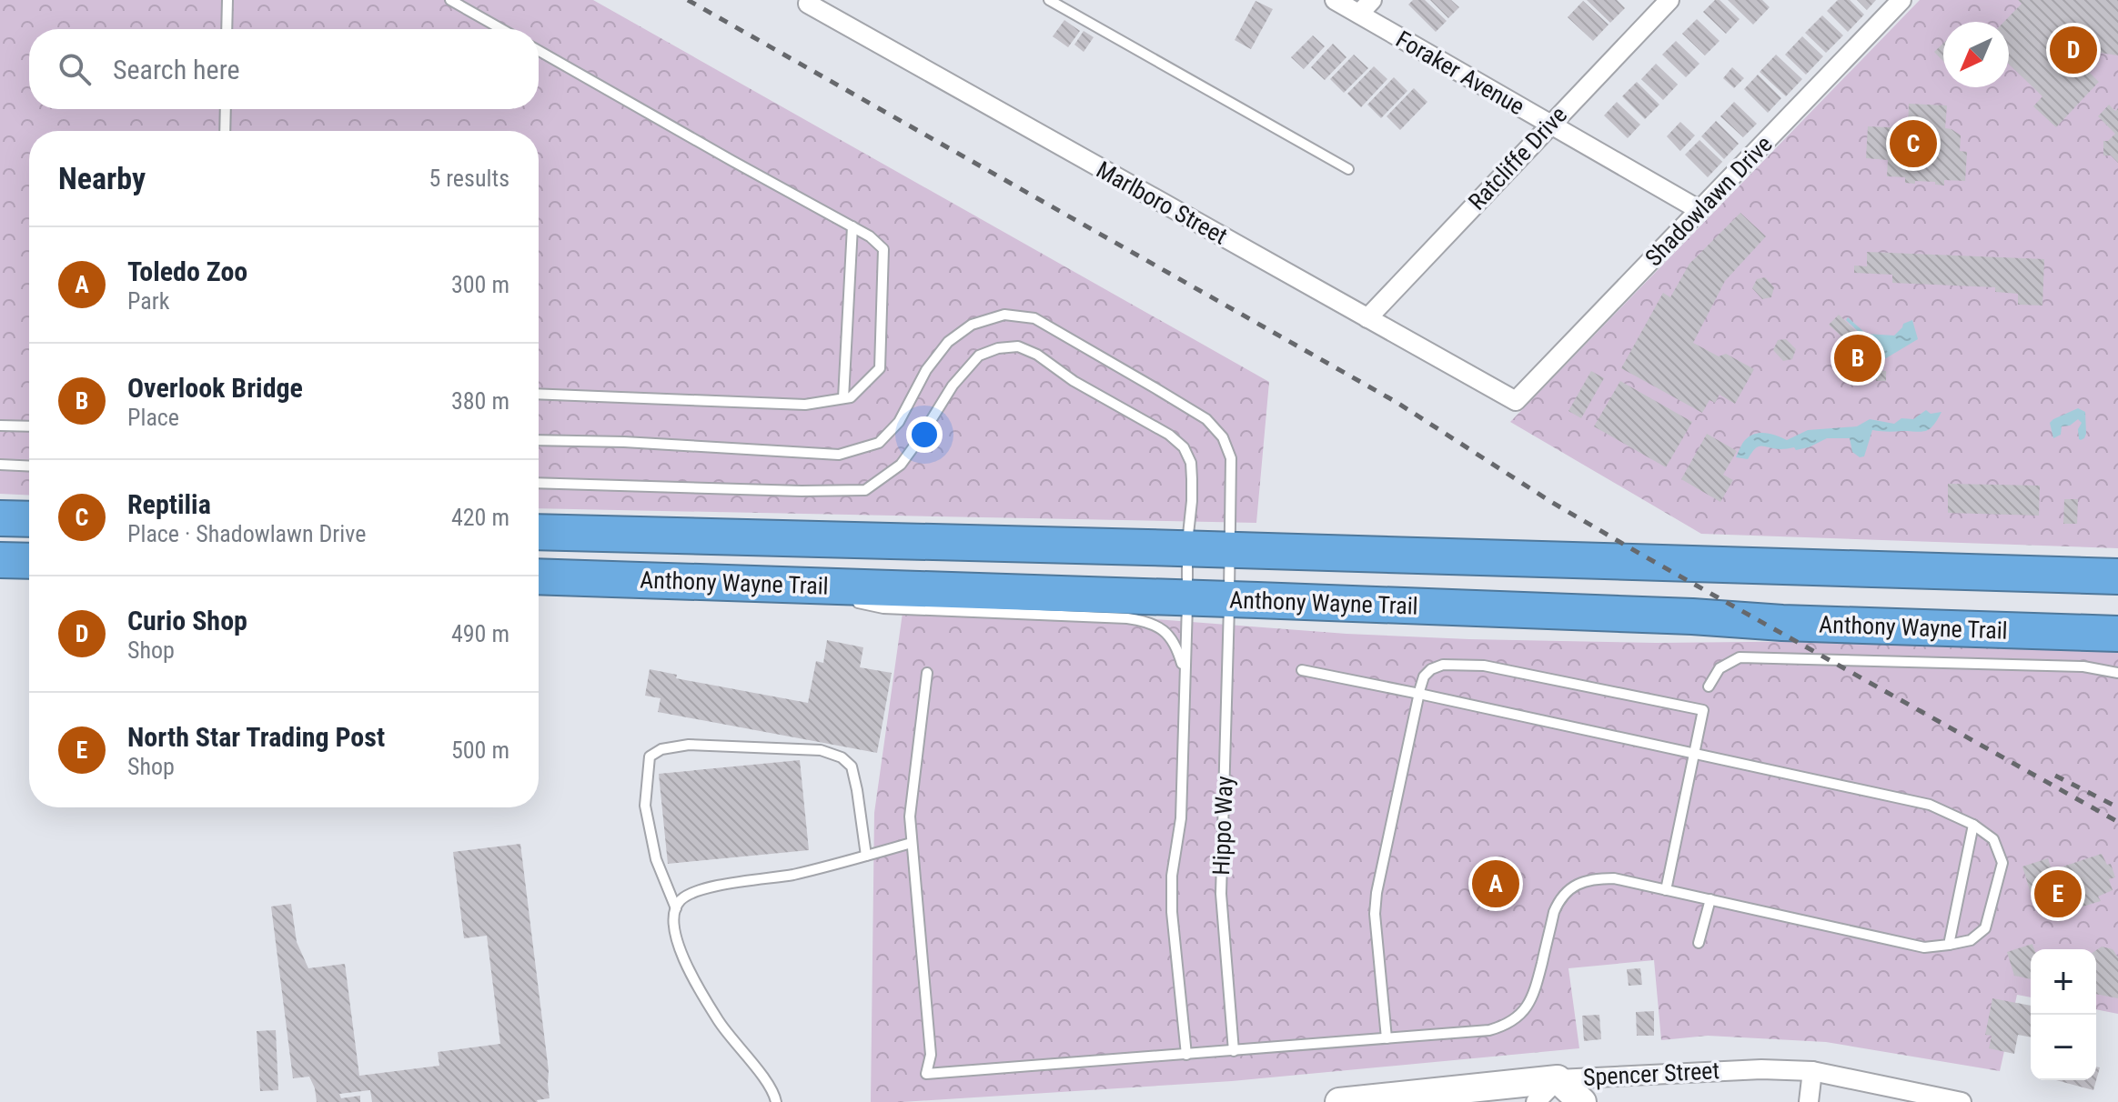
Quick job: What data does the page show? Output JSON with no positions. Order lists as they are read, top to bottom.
{
  "streets": {
    "highway": ["Anthony Wayne Trail"],
    "street": [
      "Foraker Avenue",
      "Ratcliffe Drive",
      "Shadowlawn Drive",
      "Marlboro Street",
      "Spencer Street"
    ],
    "lane": ["Hippo Way"]
  },
  "crossings": [
    ["Foraker Avenue", "Ratcliffe Drive"],
    ["Foraker Avenue", "Shadowlawn Drive"],
    ["Ratcliffe Drive", "Marlboro Street"],
    ["Shadowlawn Drive", "Marlboro Street"],
    ["Anthony Wayne Trail", "Hippo Way"]
  ],
  "north": "bottom left",
  "page": {
    "pins": [
      "D",
      "C",
      "B",
      "A",
      "E"
    ],
    "search": "Search here",
    "heading": ["Nearby", "5 results"],
    "list": [
      {
        "mark": "A",
        "name": "Toledo Zoo",
        "note": "Park",
        "value": "300 m"
      },
      {
        "mark": "B",
        "name": "Overlook Bridge",
        "note": "Place",
        "value": "380 m"
      },
      {
        "mark": "C",
        "name": "Reptilia",
        "note": "Place · Shadowlawn Drive",
        "value": "420 m"
      },
      {
        "mark": "D",
        "name": "Curio Shop",
        "note": "Shop",
        "value": "490 m"
      },
      {
        "mark": "E",
        "name": "North Star Trading Post",
        "note": "Shop",
        "value": "500 m"
      }
    ],
    "map_buttons": ["+", "−"]
  }
}
